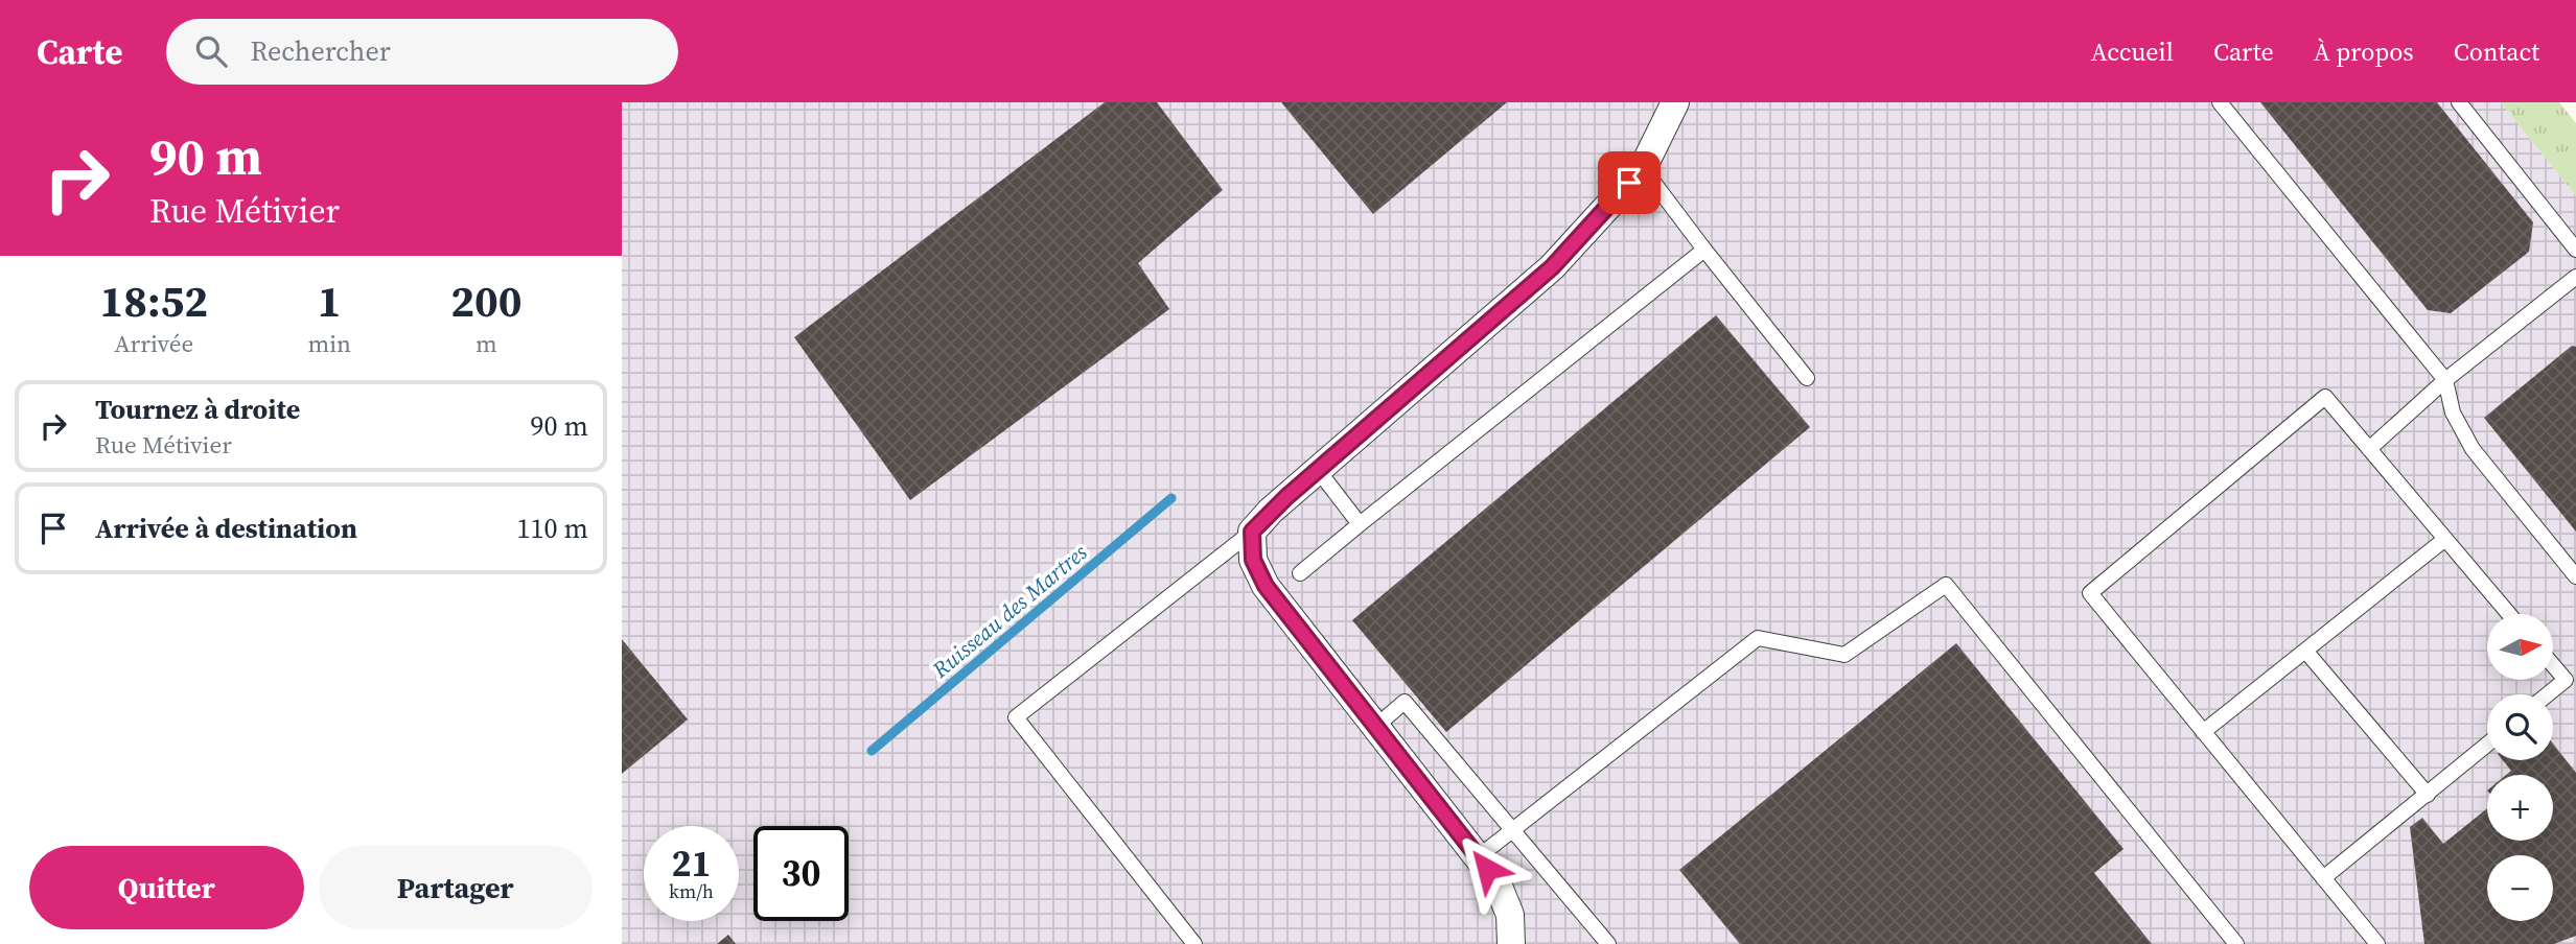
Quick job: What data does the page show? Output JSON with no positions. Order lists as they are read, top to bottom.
{
  "water": ["Ruisseau des Martres"],
  "north": "right",
  "page": {
    "header": "Carte",
    "search": "Rechercher",
    "nav": [
      "Accueil",
      "Carte",
      "À propos",
      "Contact"
    ],
    "turn": ["90 m", "Rue Métivier"],
    "eta": [
      "18:52",
      "Arrivée",
      "1",
      "min",
      "200",
      "m"
    ],
    "list": [
      {
        "name": "Tournez à droite",
        "note": "Rue Métivier",
        "value": "90 m"
      },
      {
        "name": "Arrivée à destination",
        "value": "110 m"
      }
    ],
    "map_buttons": ["+", "−"],
    "speed": "21 km/h",
    "limit": "30",
    "buttons": ["Quitter", "Partager"]
  }
}
